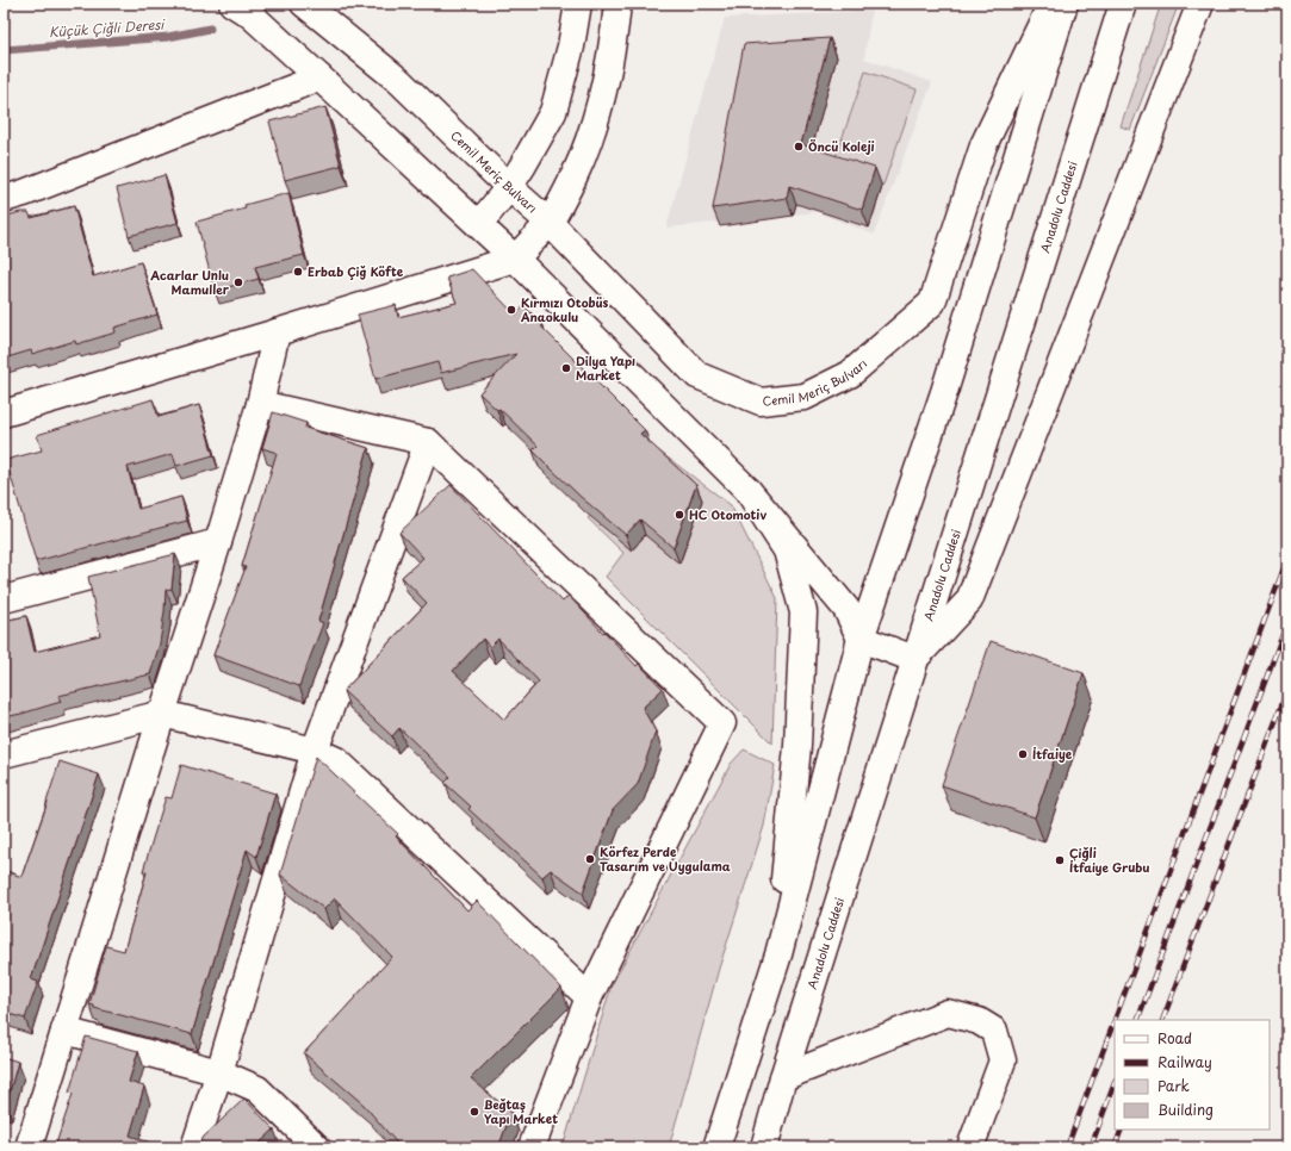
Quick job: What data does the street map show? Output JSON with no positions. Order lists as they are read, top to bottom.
{
  "streets": {
    "main road": ["Cemil Meriç Bulvarı", "Anadolu Caddesi"]
  },
  "water": ["Küçük Çiğli Deresi"],
  "places": [
    "Öncü Koleji",
    "Erbab Çiğ Köfte",
    "Acarlar Unlu Mamuller",
    "Kırmızı Otobüs Anaokulu",
    "Dilya Yapı Market",
    "HC Otomotiv",
    "İtfaiye",
    "Körfez Perde Tasarım ve Uygulama",
    "Çiğli İtfaiye Grubu",
    "Beğtaş Yapı Market"
  ],
  "legend": [
    "Road",
    "Railway",
    "Park",
    "Building"
  ]
}
